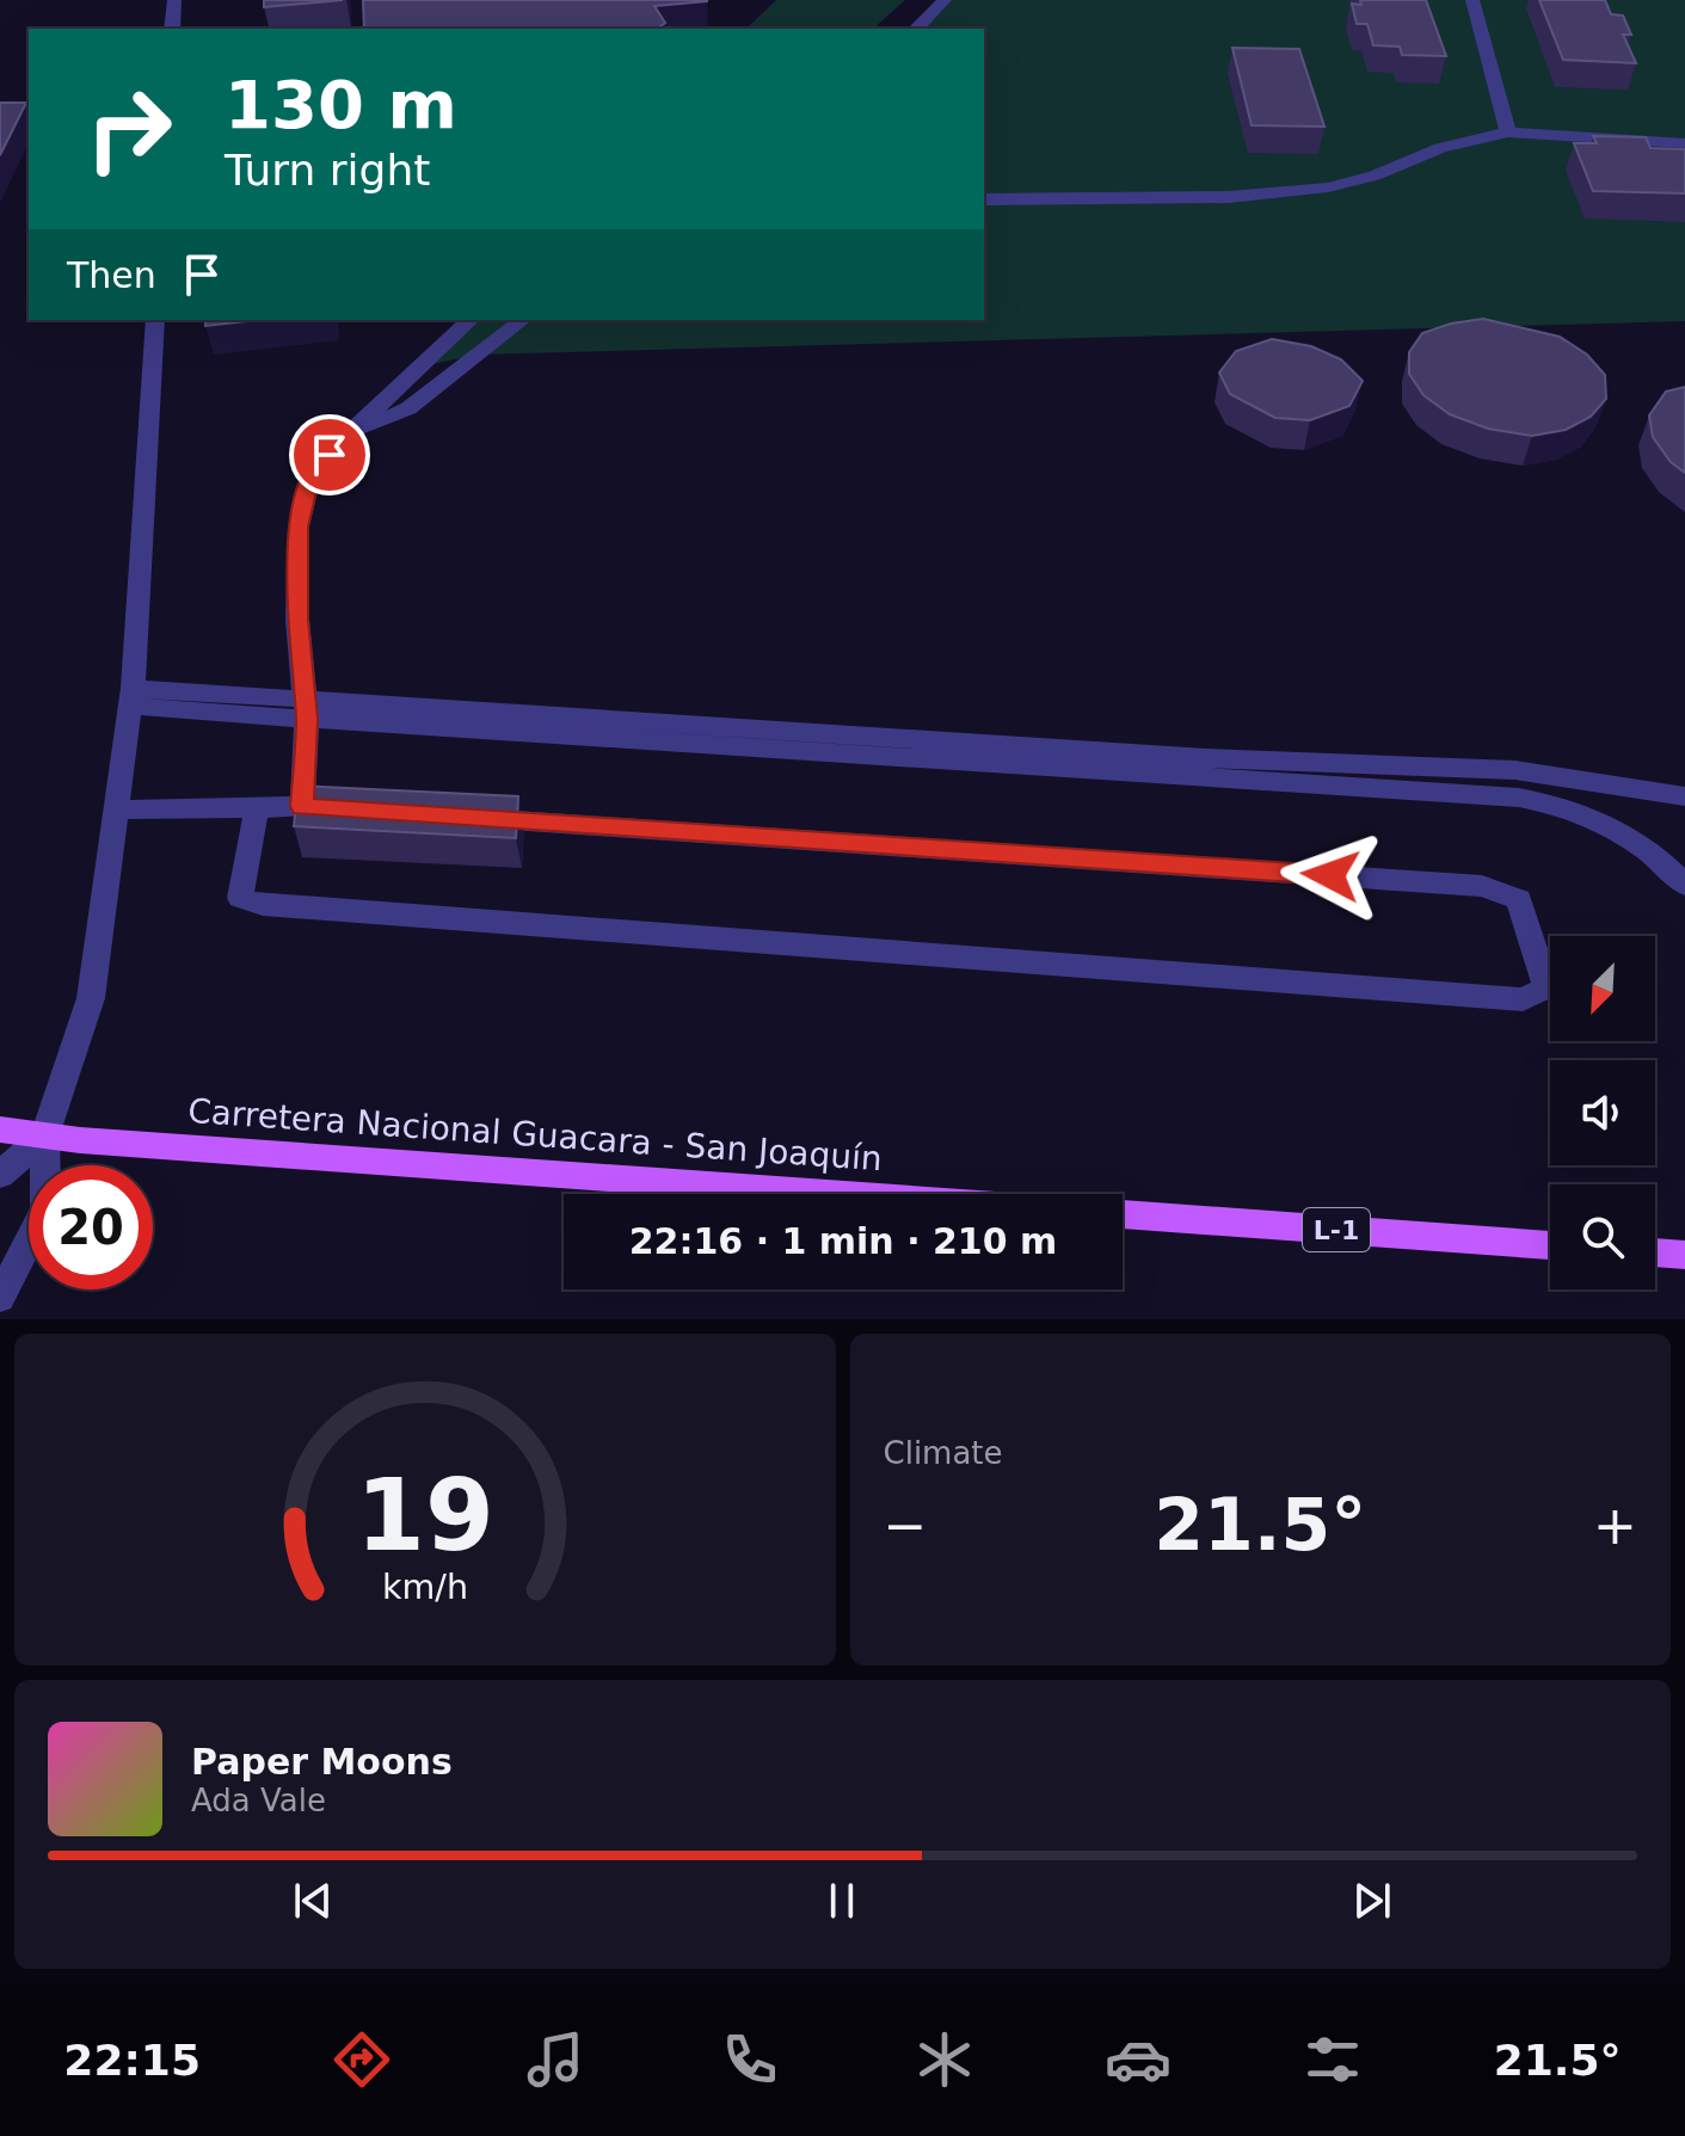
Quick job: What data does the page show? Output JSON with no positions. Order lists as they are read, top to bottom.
{
  "streets": {
    "main road": ["Carretera Nacional Guacara - San Joaquín", "L-1"]
  },
  "north": "bottom left",
  "page": {
    "turn": ["130 m", "Turn right"],
    "then": "Then",
    "limit": "20",
    "trip": "22:16 · 1 min · 210 m",
    "tile": "Climate",
    "heat": ["−", "21.5°", "+"],
    "song": ["Paper Moons", "Ada Vale"],
    "tabs": ["22:15", "21.5°"],
    "gauge": ["19", "km/h"]
  }
}
